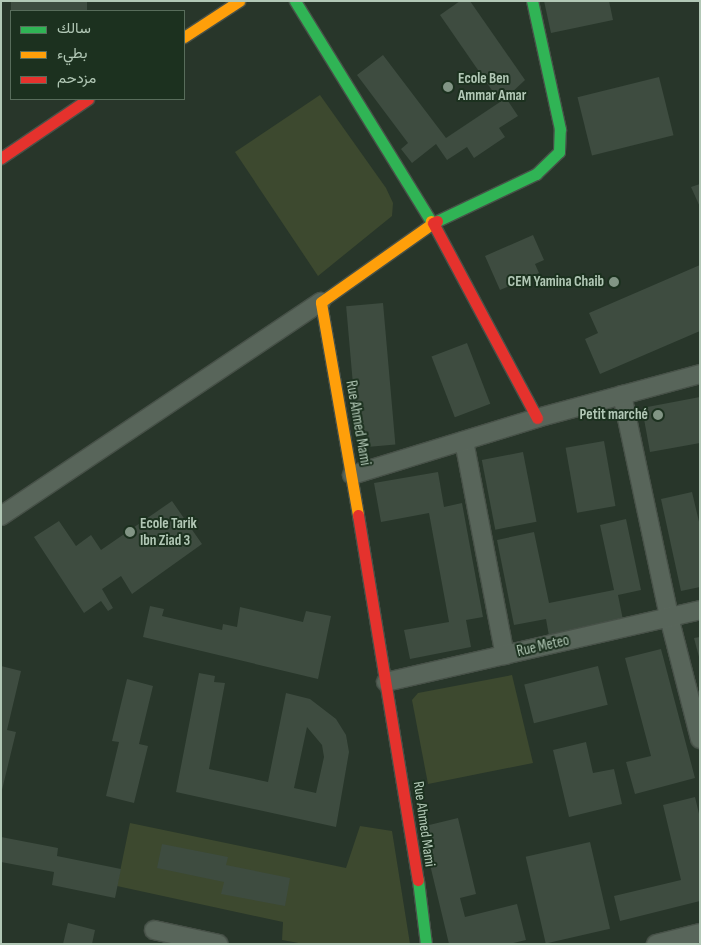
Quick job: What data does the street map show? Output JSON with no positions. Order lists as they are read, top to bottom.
{
  "streets": {
    "street": ["Rue Ahmed Mami", "Rue Meteo"]
  },
  "crossings": [
    ["Rue Ahmed Mami", "Rue Meteo"]
  ],
  "places": [
    "Ecole Ben Ammar Amar",
    "CEM Yamina Chaib",
    "Petit marché",
    "Ecole Tarik Ibn Ziad 3"
  ],
  "legend": ["سالك", "بطيء", "مزدحم"]
}
